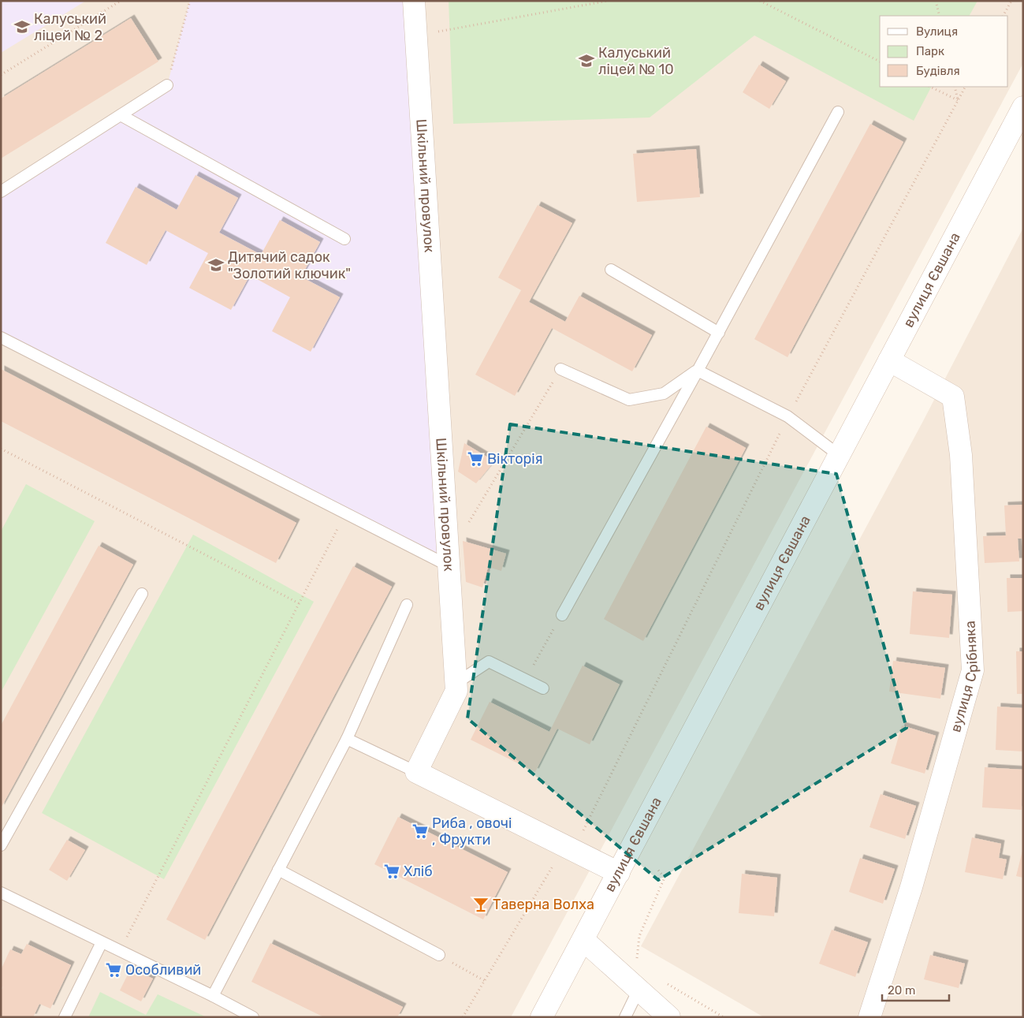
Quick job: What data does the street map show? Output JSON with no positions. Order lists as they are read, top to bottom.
{
  "streets": {
    "street": ["Шкільний провулок", "вулиця Євшана", "вулиця Срібняка"]
  },
  "crossings": [
    ["вулиця Євшана", "вулиця Срібняка"]
  ],
  "places": {
    "school or university": ["Калуський ліцей № 2", "Калуський ліцей № 10", "Дитячий садок \"Золотий ключик\""],
    "supermarket": [
      "Вікторія",
      "Риба , овочі , Фрукти",
      "Хліб",
      "Особливий"
    ],
    "bar": ["Таверна Волха"]
  },
  "legend": ["Вулиця", "Парк", "Будівля"],
  "scale_bar": "20 m"
}
